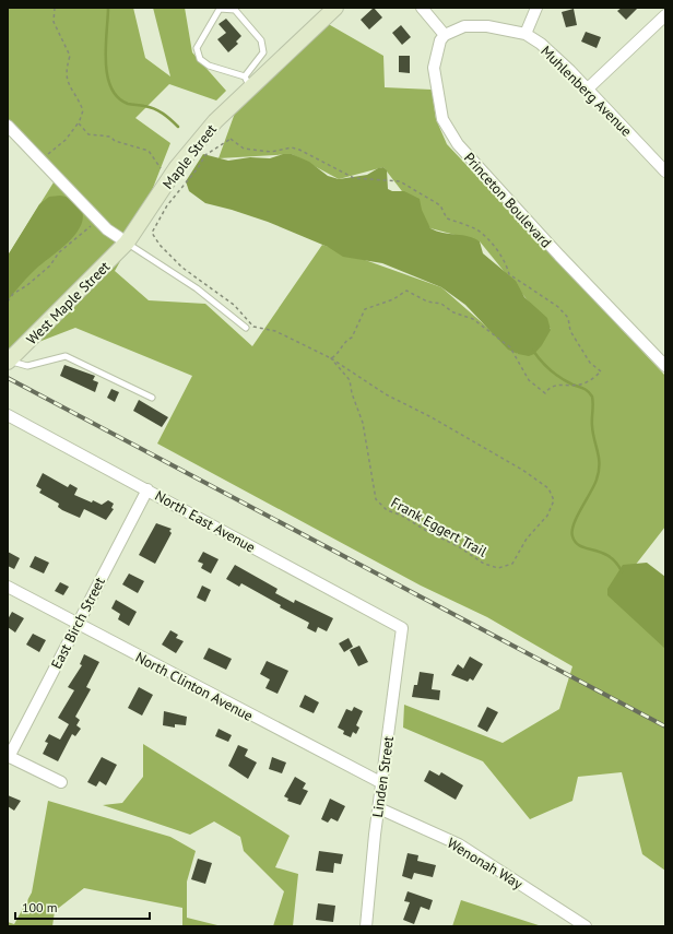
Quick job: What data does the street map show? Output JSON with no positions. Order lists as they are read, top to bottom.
{
  "streets": {
    "street": [
      "Muhlenberg Avenue",
      "Maple Street",
      "Princeton Boulevard",
      "West Maple Street",
      "North East Avenue",
      "East Birch Street",
      "North Clinton Avenue",
      "Linden Street",
      "Wenonah Way"
    ],
    "path": ["Frank Eggert Trail"]
  },
  "crossings": [
    ["Muhlenberg Avenue", "Princeton Boulevard"],
    ["Maple Street", "West Maple Street"],
    ["North East Avenue", "East Birch Street"],
    ["North East Avenue", "Linden Street"],
    ["East Birch Street", "North Clinton Avenue"],
    ["North Clinton Avenue", "Linden Street"],
    ["Linden Street", "Wenonah Way"]
  ],
  "scale_bar": "100 m"
}
